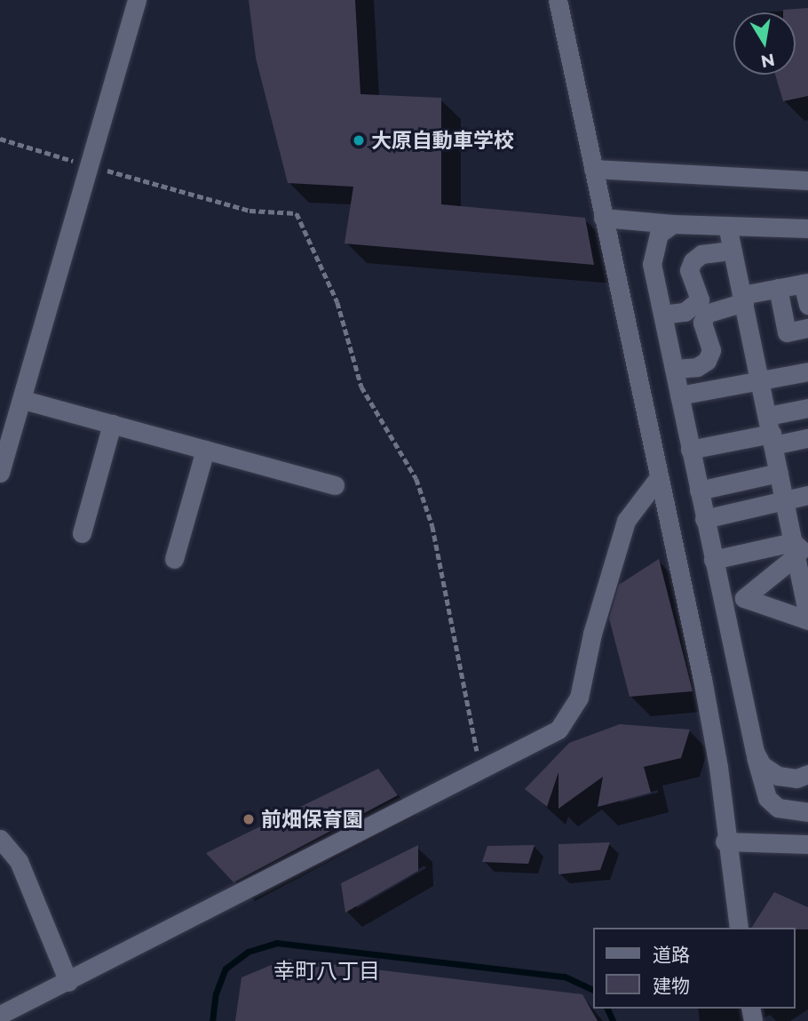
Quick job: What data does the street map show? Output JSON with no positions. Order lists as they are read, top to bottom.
{
  "districts": ["幸町八丁目"],
  "places": ["大原自動車学校", "前畑保育園"],
  "legend": ["道路", "建物"],
  "north": "bottom"
}
